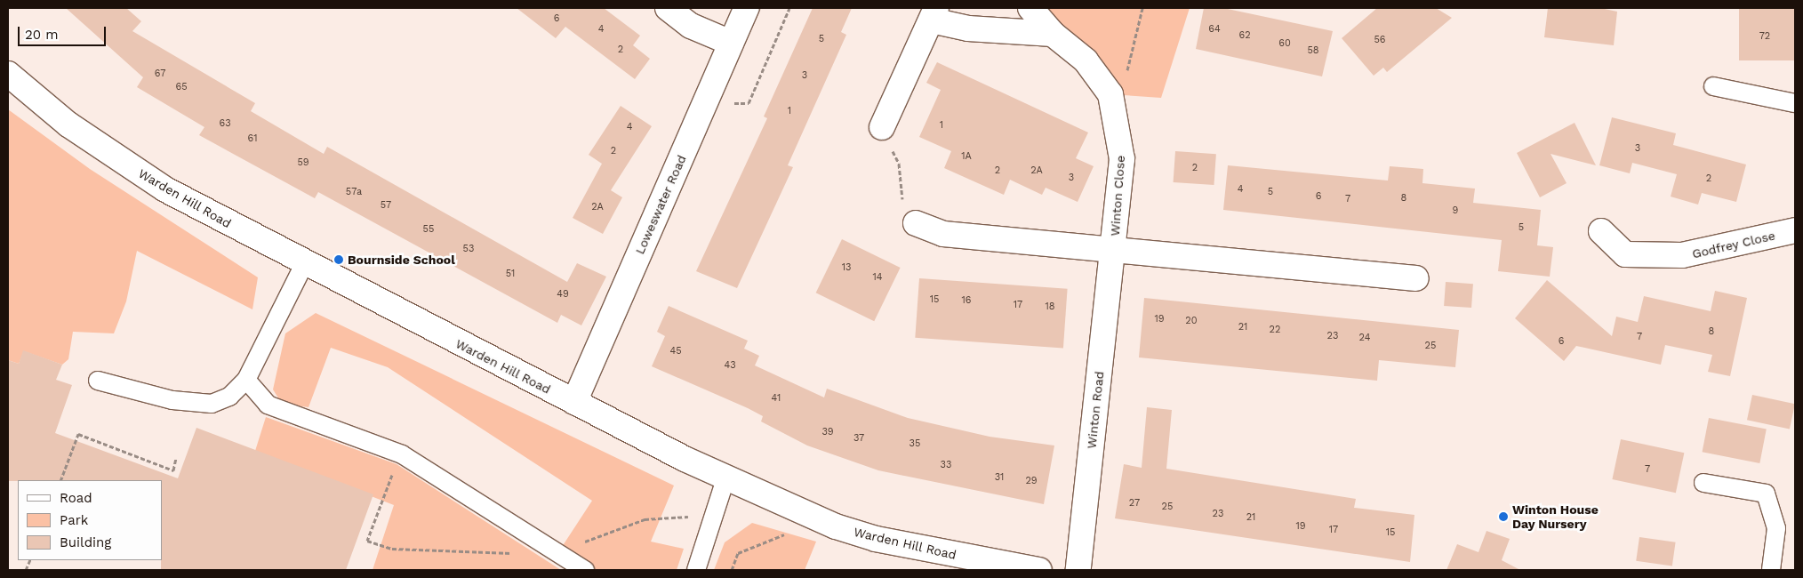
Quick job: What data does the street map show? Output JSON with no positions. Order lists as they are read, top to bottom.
{
  "streets": {
    "street": [
      "Winton Close",
      "Warden Hill Road",
      "Loweswater Road",
      "Godfrey Close",
      "Winton Road"
    ]
  },
  "crossings": [
    ["Winton Close", "Winton Road"],
    ["Warden Hill Road", "Loweswater Road"]
  ],
  "places": ["Bournside School", "Winton House Day Nursery"],
  "house_numbers": [
    "6",
    "4",
    "64",
    "62",
    "72",
    "5",
    "56",
    "60",
    "2",
    "58",
    "67",
    "3",
    "65",
    "1",
    "63",
    "1",
    "4",
    "61",
    "3",
    "2",
    "1A",
    "59",
    "2",
    "2",
    "2A",
    "3",
    "2",
    "4",
    "57a",
    "5",
    "6",
    "8",
    "7",
    "57",
    "2A",
    "9",
    "5",
    "55",
    "53",
    "13",
    "51",
    "14",
    "49",
    "15",
    "16",
    "17",
    "18",
    "19",
    "20",
    "21",
    "22",
    "8",
    "23",
    "7",
    "24",
    "6",
    "25",
    "45",
    "43",
    "41",
    "39",
    "37",
    "35",
    "33",
    "7",
    "31",
    "29",
    "27",
    "25",
    "23",
    "21",
    "19",
    "17",
    "15"
  ],
  "legend": ["Road", "Park", "Building"],
  "scale_bar": "20 m"
}
